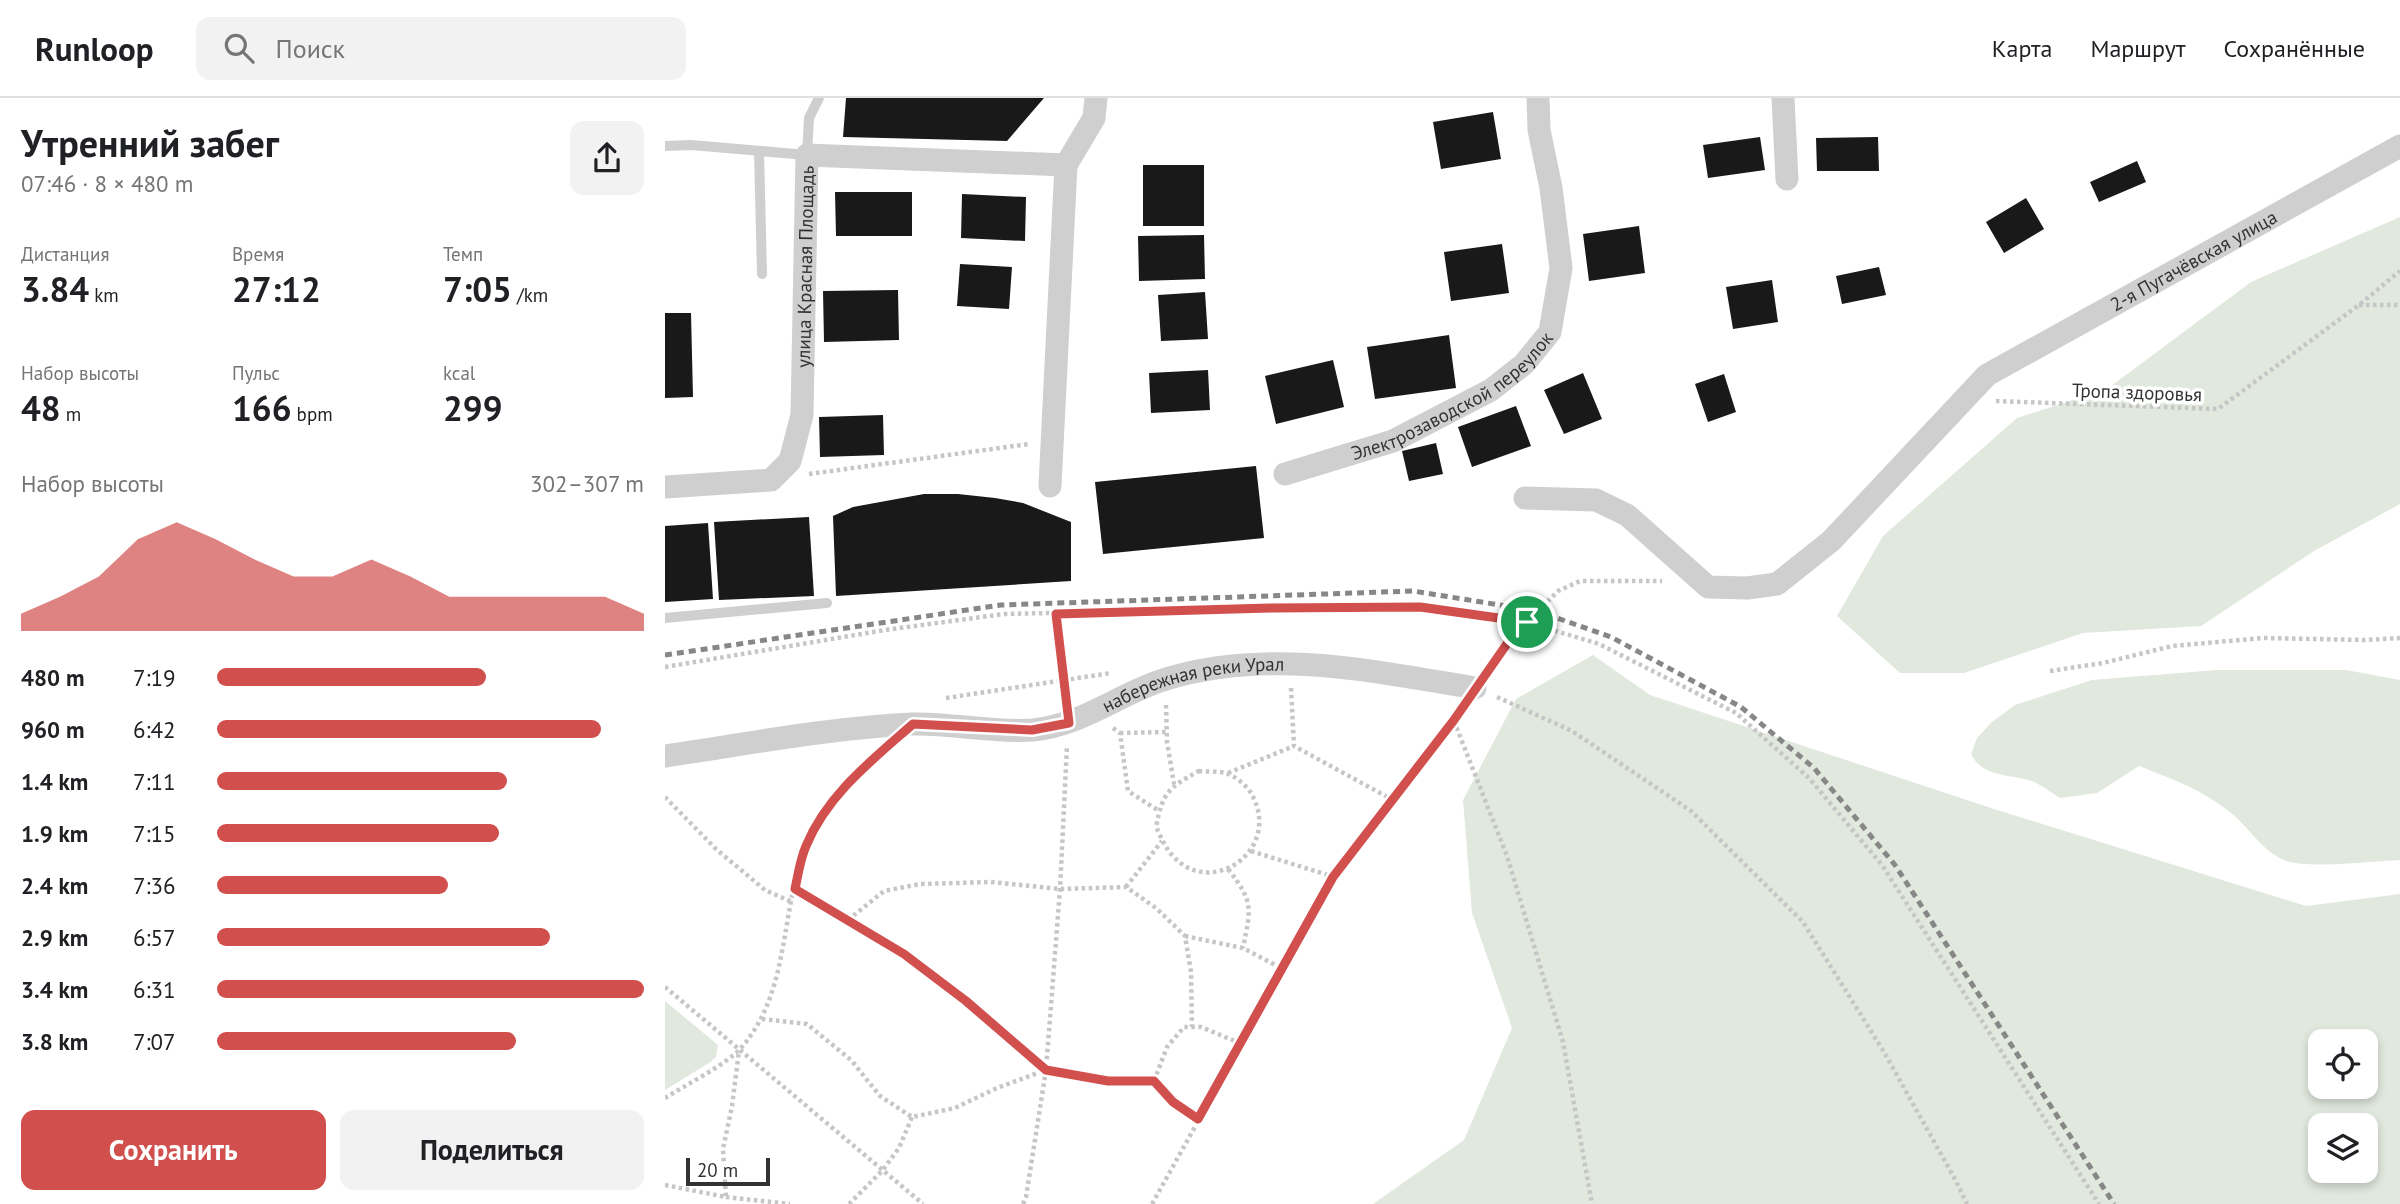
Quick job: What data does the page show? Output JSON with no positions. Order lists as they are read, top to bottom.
{
  "streets": {
    "street": [
      "2-я Пугачёвская улица",
      "улица Красная Площадь",
      "Электрозаводской переулок",
      "набережная реки Урал"
    ],
    "path": ["Тропа здоровья"]
  },
  "crossings": [
    ["2-я Пугачёвская улица", "Тропа здоровья"]
  ],
  "scale_bar": "20 m",
  "page": {
    "header": "Runloop",
    "search": "Поиск",
    "nav": ["Карта", "Маршрут", "Сохранённые"],
    "heading": ["Утренний забег", "07:46 · 8 × 480 m"],
    "stats": [
      ["Дистанция", "3.84 km"],
      ["Время", "27:12"],
      ["Темп", "7:05 /km"],
      ["Набор высоты", "48 m"],
      ["Пульс", "166 bpm"],
      ["kcal", "299"]
    ],
    "chart": ["Набор высоты", "302–307 m"],
    "list": [
      {
        "name": "480 m",
        "note": "7:19"
      },
      {
        "name": "960 m",
        "note": "6:42"
      },
      {
        "name": "1.4 km",
        "note": "7:11"
      },
      {
        "name": "1.9 km",
        "note": "7:15"
      },
      {
        "name": "2.4 km",
        "note": "7:36"
      },
      {
        "name": "2.9 km",
        "note": "6:57"
      },
      {
        "name": "3.4 km",
        "note": "6:31"
      },
      {
        "name": "3.8 km",
        "note": "7:07"
      }
    ],
    "buttons": ["Сохранить", "Поделиться"],
    "scale": "20 m"
  }
}
